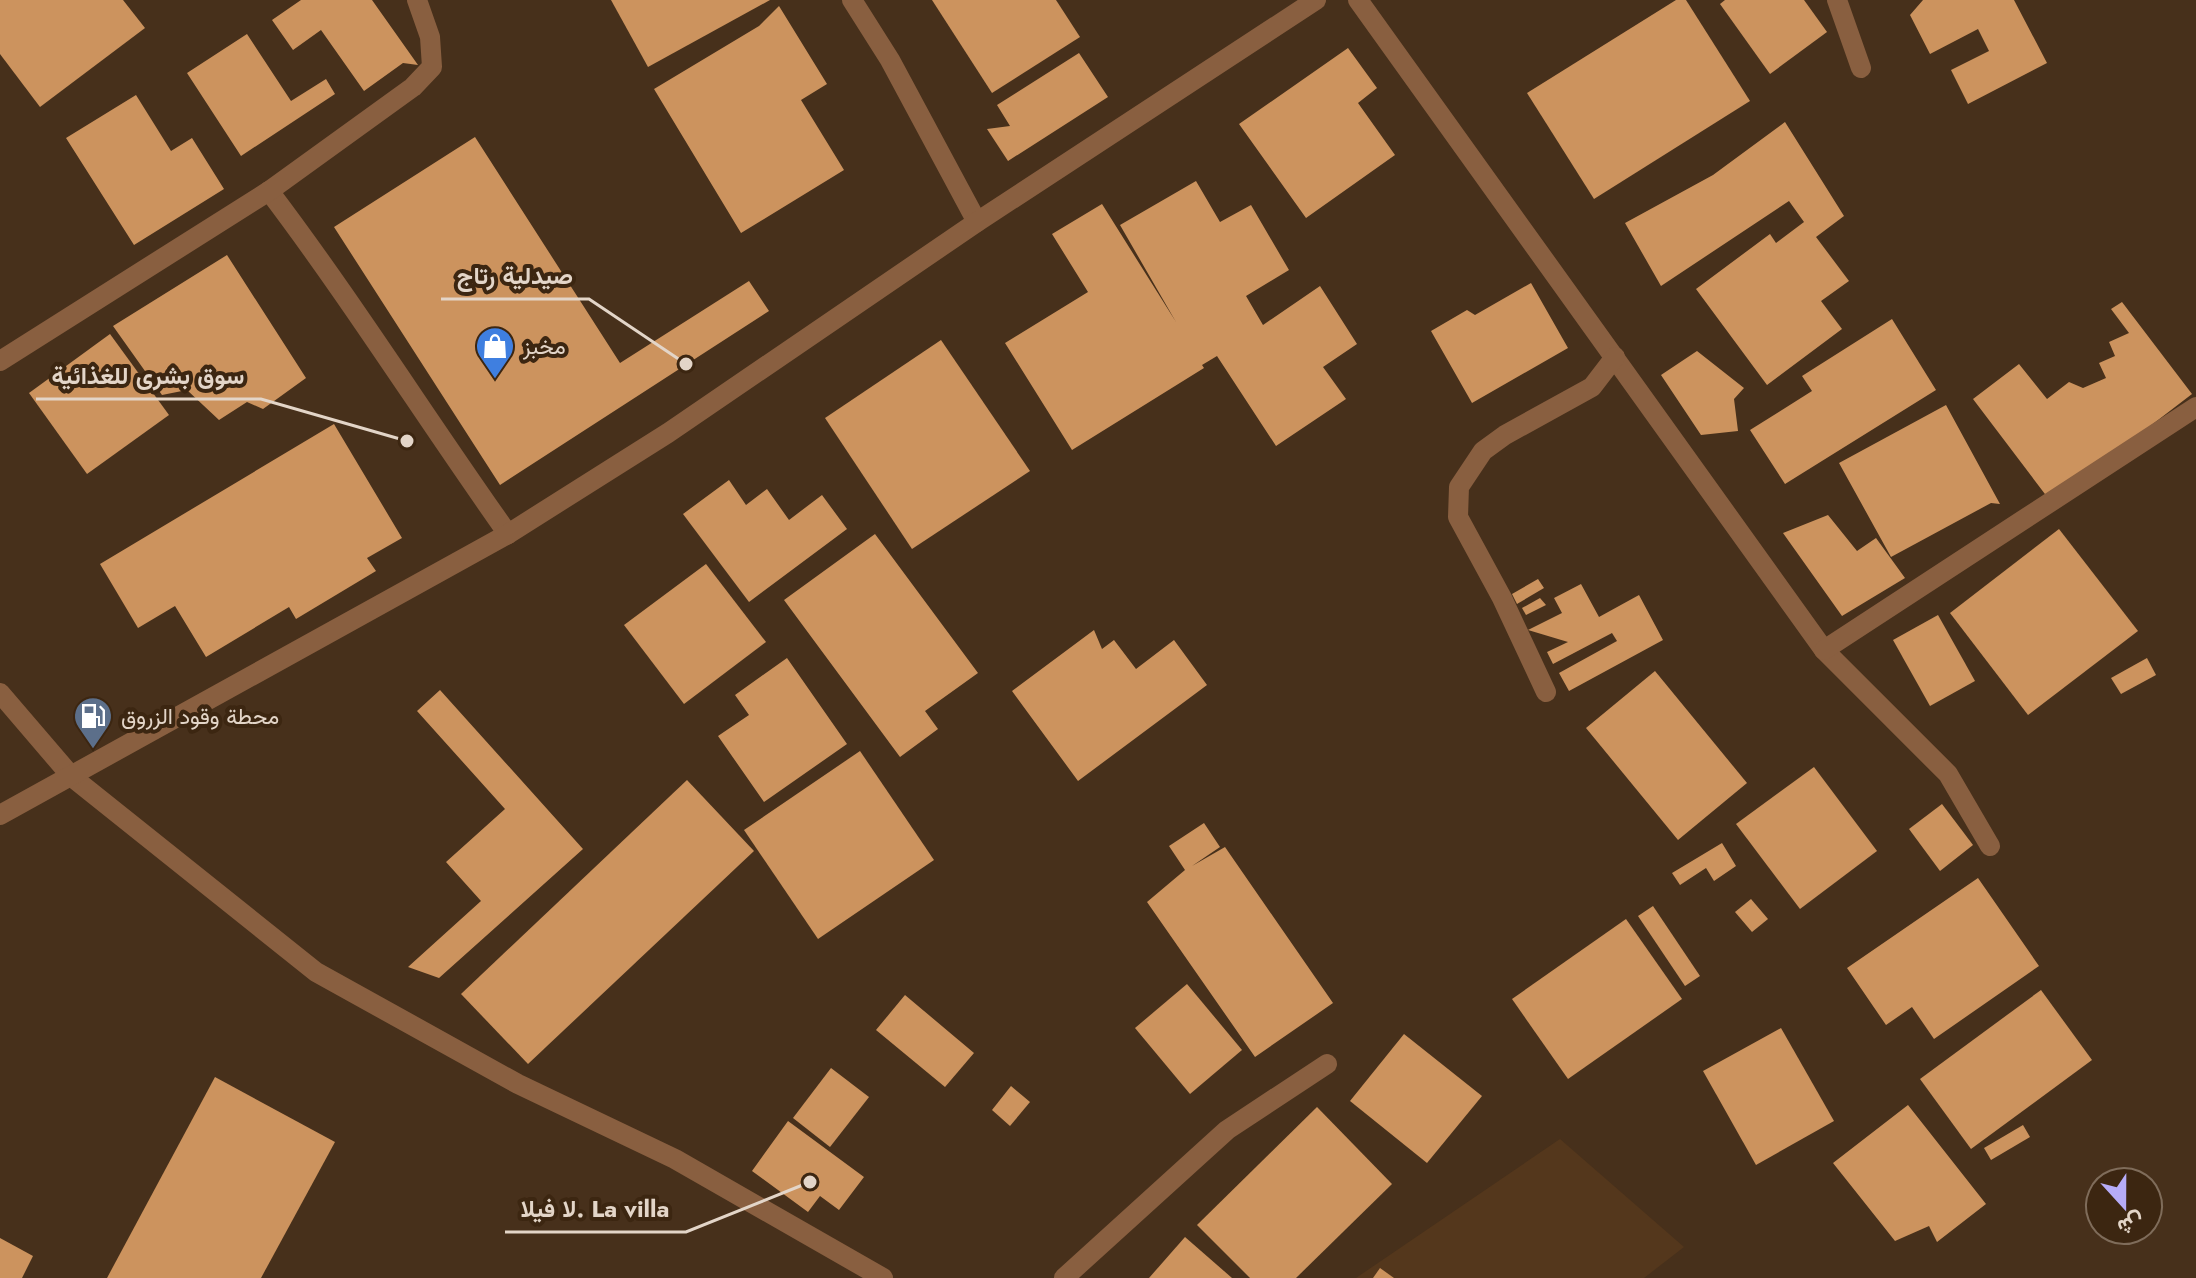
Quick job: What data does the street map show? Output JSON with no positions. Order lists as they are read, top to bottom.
{
  "places": {
    "other": ["صيدلية رتاج", "سوق بشرى للغذائية", "لا فيلا. La villa"],
    "shop": ["مخبز"],
    "fuel station": ["محطة وقود الزروق"]
  },
  "north": "bottom"
}
